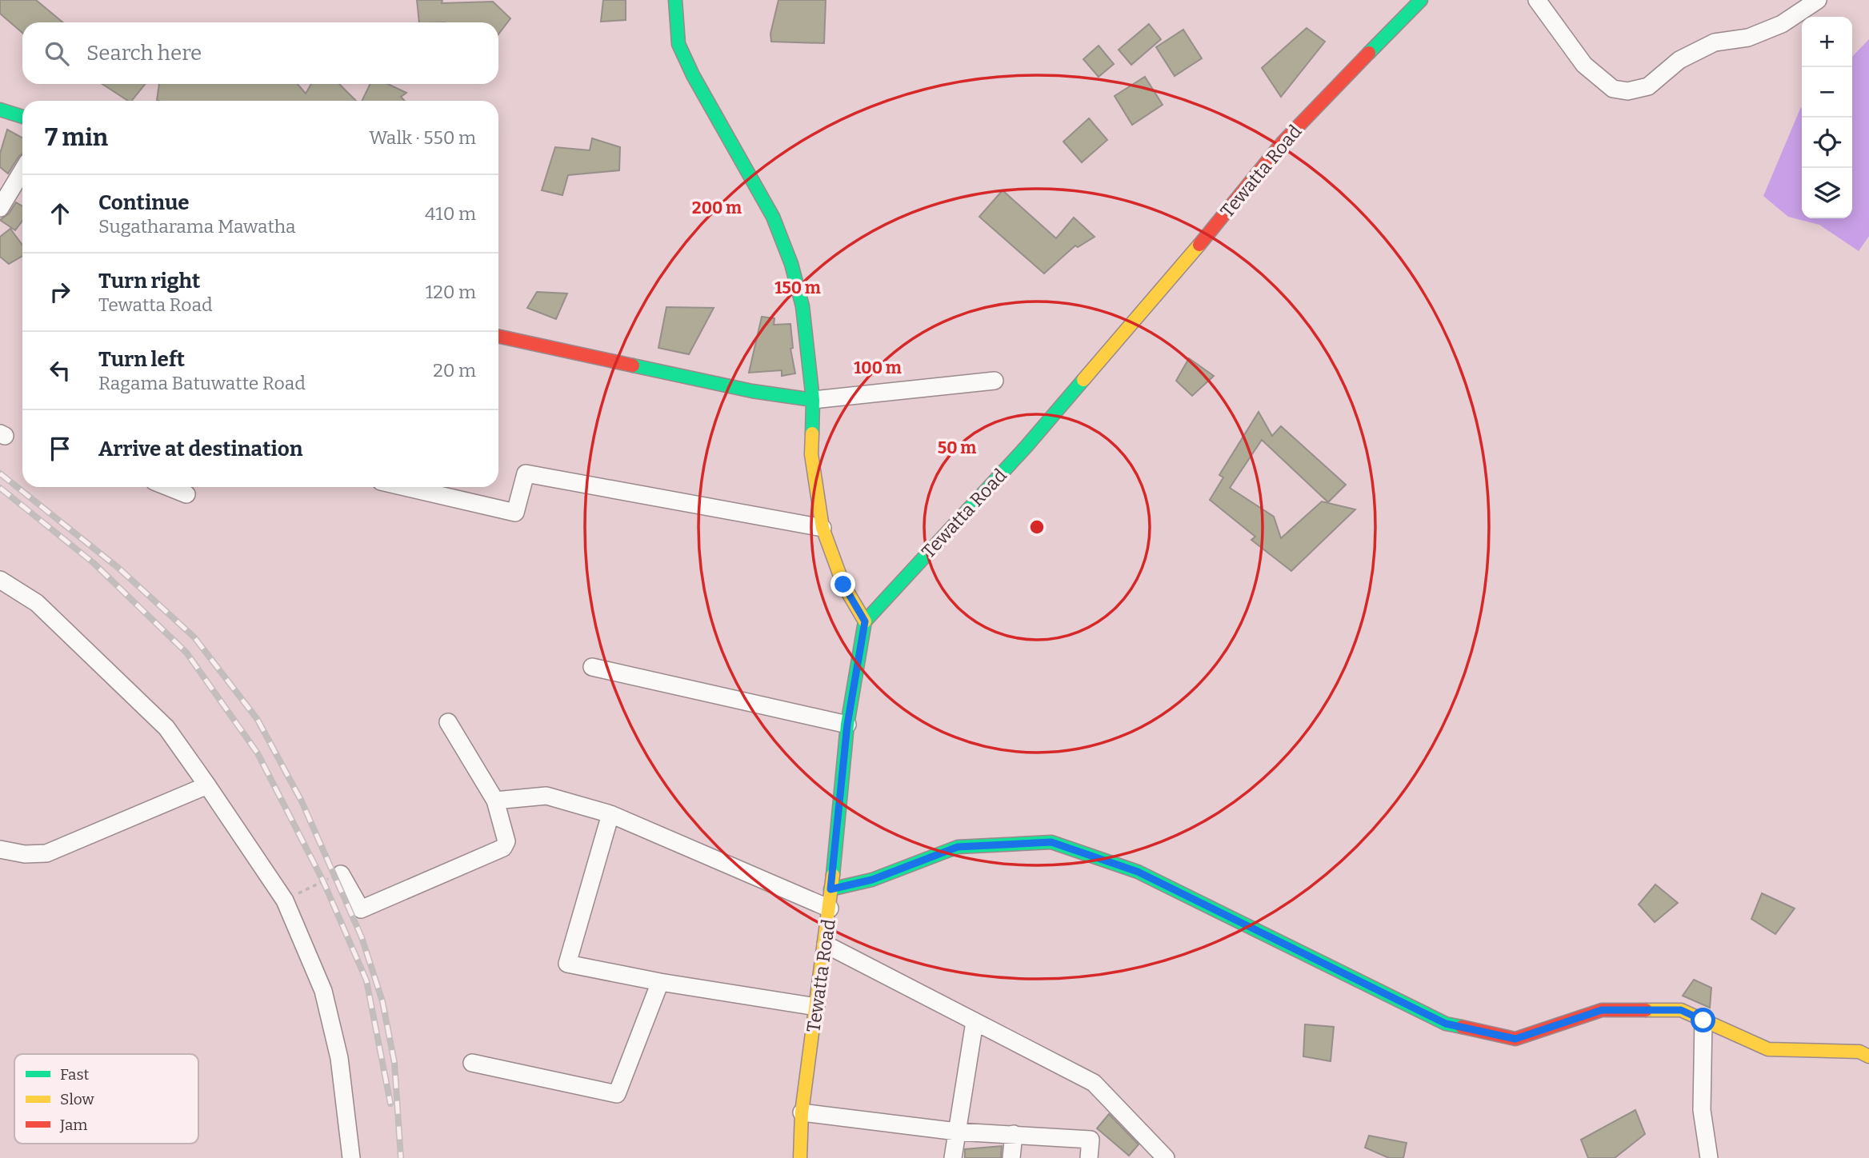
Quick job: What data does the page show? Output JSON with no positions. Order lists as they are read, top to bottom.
{
  "streets": {
    "street": ["Tewatta Road"]
  },
  "legend": ["Fast", "Slow", "Jam"],
  "page": {
    "map_buttons": ["+", "−"],
    "search": "Search here",
    "heading": ["7 min", "Walk · 550 m"],
    "list": [
      ["Continue", "Sugatharama Mawatha", "410 m"],
      ["Turn right", "Tewatta Road", "120 m"],
      ["Turn left", "Ragama Batuwatte Road", "20 m"],
      "Arrive at destination"
    ]
  },
  "rings": [
    "200 m",
    "150 m",
    "100 m",
    "50 m"
  ]
}
